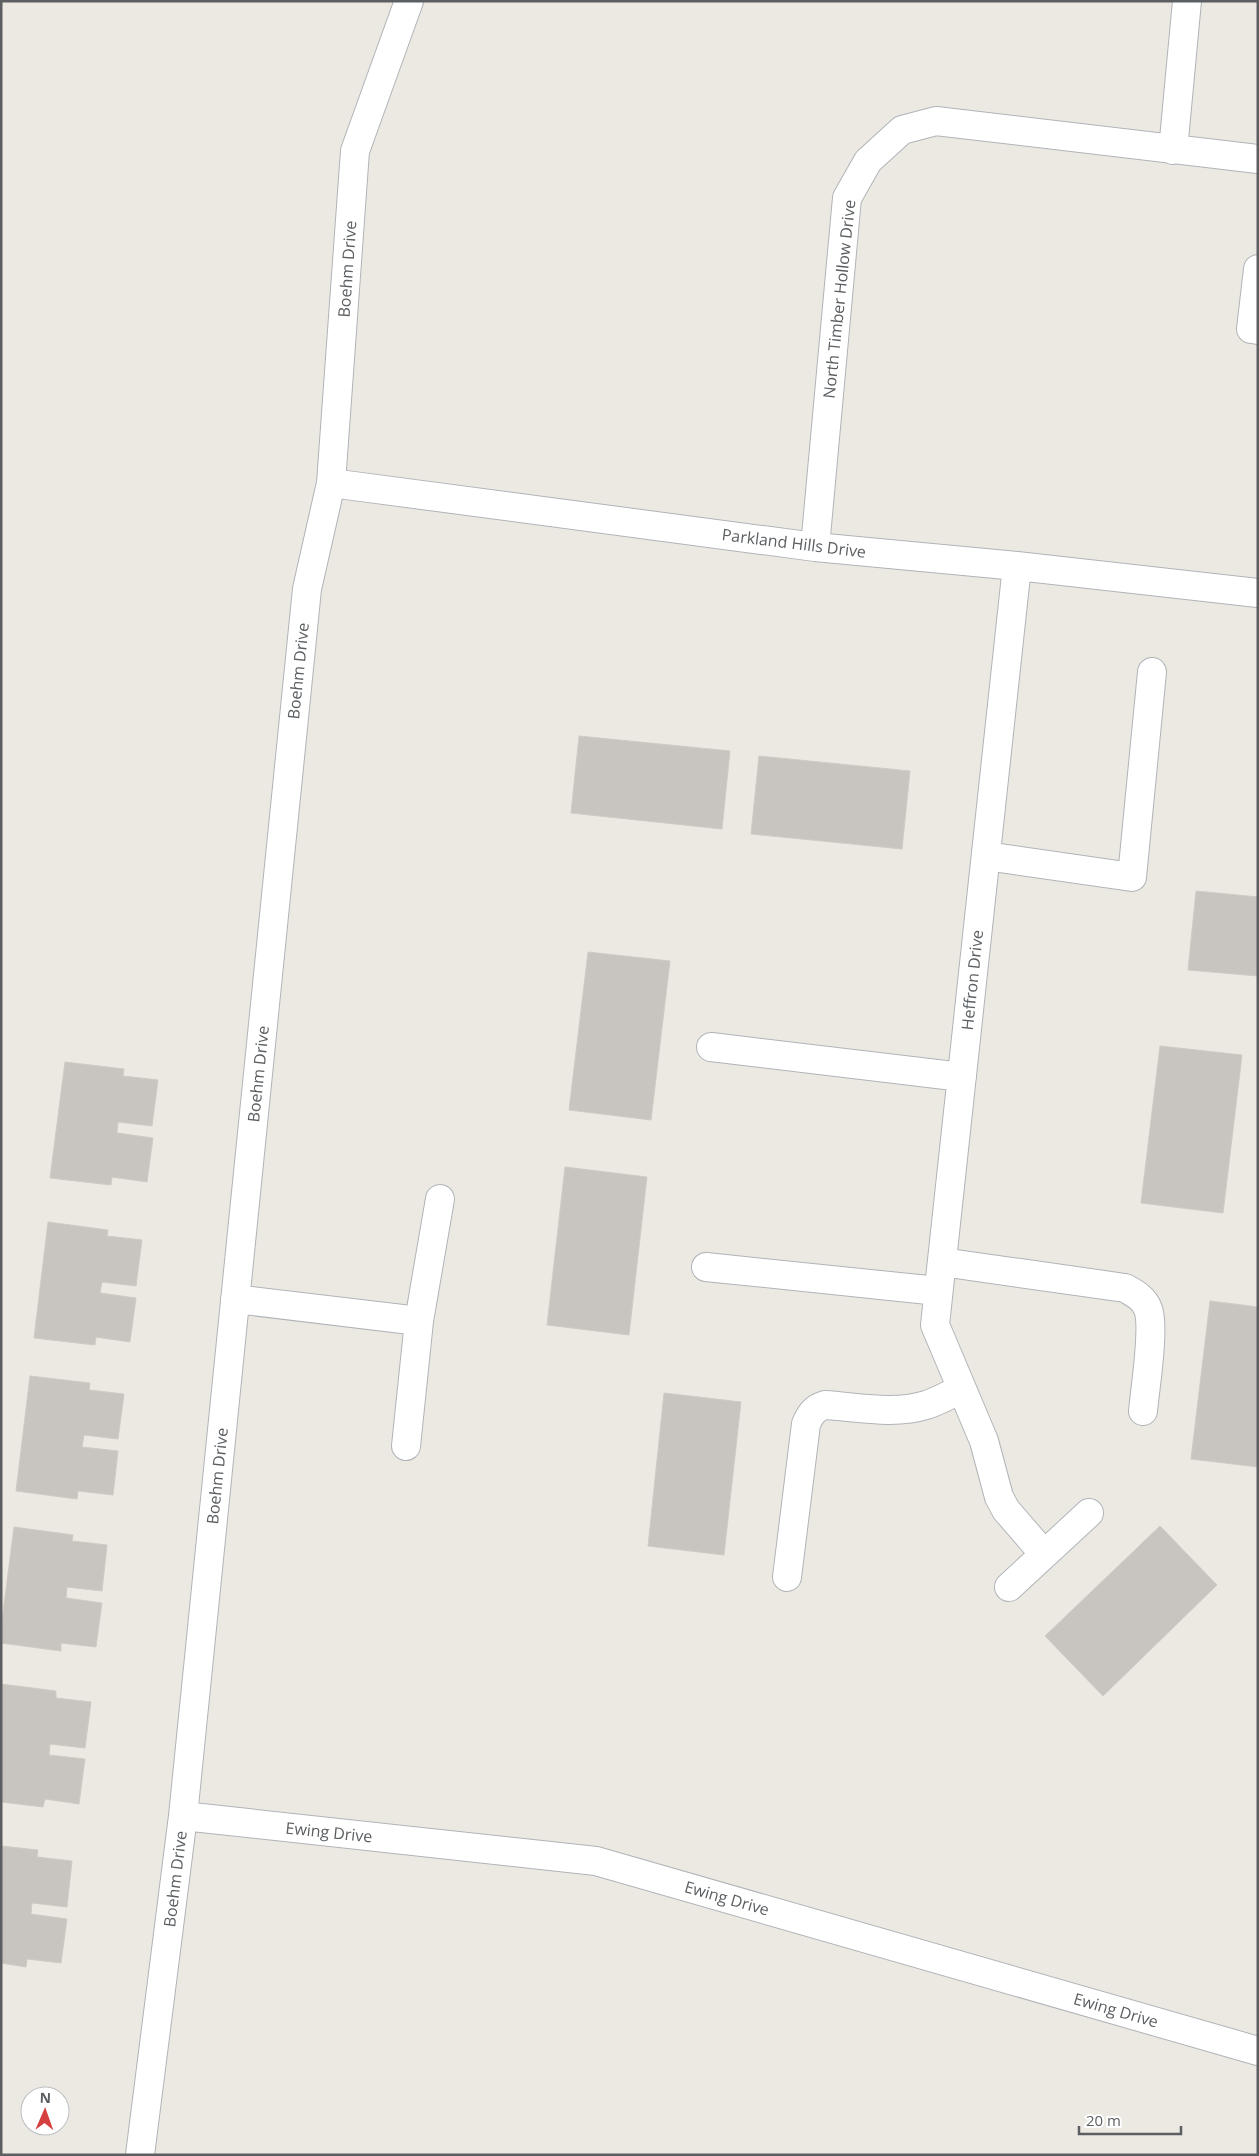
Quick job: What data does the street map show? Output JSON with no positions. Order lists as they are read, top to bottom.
{
  "streets": {
    "street": [
      "Boehm Drive",
      "North Timber Hollow Drive",
      "Parkland Hills Drive",
      "Heffron Drive",
      "Ewing Drive"
    ]
  },
  "crossings": [
    ["Boehm Drive", "Parkland Hills Drive"],
    ["Boehm Drive", "Ewing Drive"],
    ["North Timber Hollow Drive", "Parkland Hills Drive"],
    ["Parkland Hills Drive", "Heffron Drive"]
  ],
  "scale_bar": "20 m",
  "north": "top"
}
